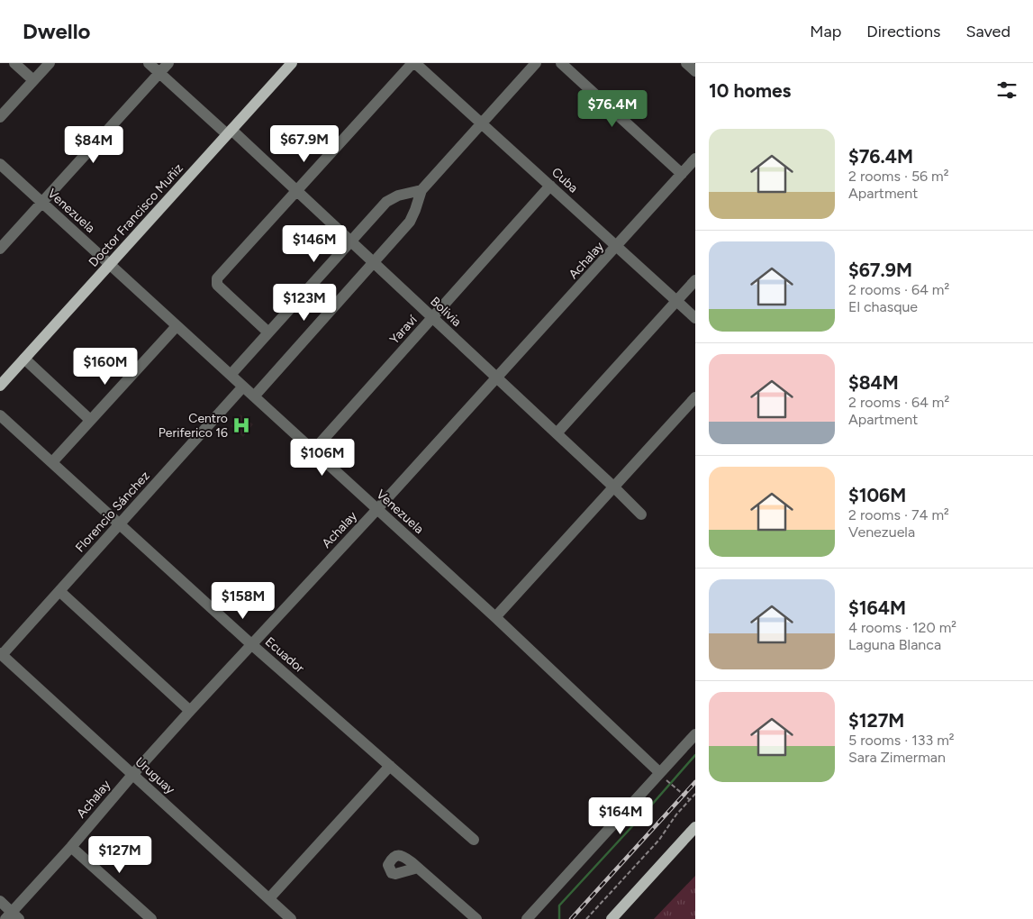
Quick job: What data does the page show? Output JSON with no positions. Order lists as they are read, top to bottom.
{
  "streets": {
    "main road": ["Doctor Francisco Muñiz"],
    "street": [
      "Cuba",
      "Venezuela",
      "Achalay",
      "Bolivia",
      "Yaraví",
      "Florencio Sánchez",
      "Ecuador",
      "Uruguay"
    ]
  },
  "crossings": [
    ["Cuba", "Achalay"],
    ["Cuba", "Yaraví"],
    ["Venezuela", "Doctor Francisco Muñiz"],
    ["Venezuela", "Achalay"],
    ["Venezuela", "Yaraví"],
    ["Venezuela", "Florencio Sánchez"],
    ["Doctor Francisco Muñiz", "Bolivia"],
    ["Achalay", "Bolivia"],
    ["Achalay", "Ecuador"],
    ["Achalay", "Uruguay"],
    ["Bolivia", "Yaraví"],
    ["Florencio Sánchez", "Ecuador"],
    ["Florencio Sánchez", "Uruguay"]
  ],
  "places": {
    "hospital": ["Centro Periferico 16"]
  },
  "page": {
    "header": "Dwello",
    "nav": ["Map", "Directions", "Saved"],
    "heading": "10 homes",
    "price": [
      "$76.4M",
      "$67.9M",
      "$84M",
      "$146M",
      "$123M",
      "$160M",
      "$106M",
      "$158M",
      "$164M",
      "$127M"
    ],
    "list": [
      {
        "name": "$76.4M",
        "note": "2 rooms · 56 m² · Apartment"
      },
      {
        "name": "$67.9M",
        "note": "2 rooms · 64 m² · El chasque"
      },
      {
        "name": "$84M",
        "note": "2 rooms · 64 m² · Apartment"
      },
      {
        "name": "$106M",
        "note": "2 rooms · 74 m² · Venezuela"
      },
      {
        "name": "$164M",
        "note": "4 rooms · 120 m² · Laguna Blanca"
      },
      {
        "name": "$127M",
        "note": "5 rooms · 133 m² · Sara Zimerman"
      }
    ]
  }
}
